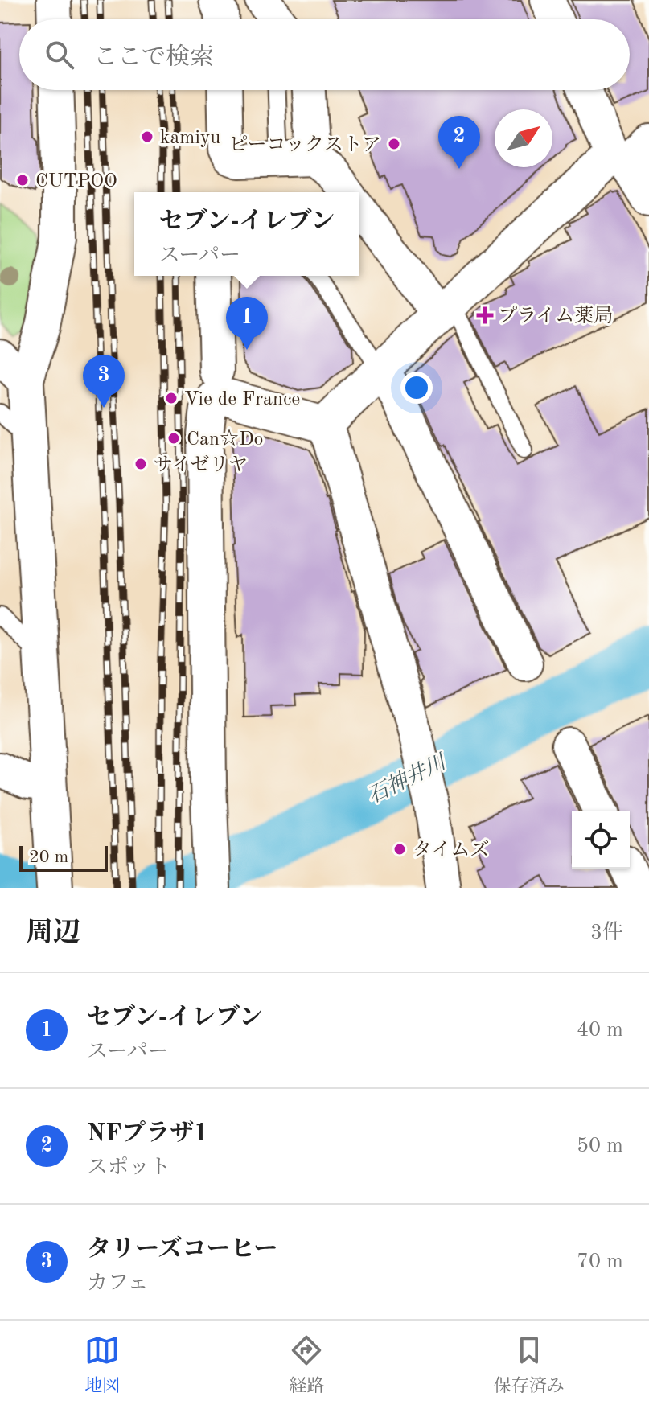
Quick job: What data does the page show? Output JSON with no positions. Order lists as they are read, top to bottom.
{
  "water": ["石神井川"],
  "places": {
    "other": [
      "kamiyu",
      "ピーコックストア",
      "CUTPOO",
      "Vie de France",
      "Can☆Do",
      "サイゼリヤ",
      "タイムズ"
    ],
    "health": ["プライム薬局"]
  },
  "scale_bar": "20 m",
  "north": "top right",
  "page": {
    "search": "ここで検索",
    "pins": ["2", "1", "3"],
    "popup": ["セブン-イレブン", "スーパー"],
    "scale": "20 m",
    "heading": ["周辺", "3件"],
    "list": [
      {
        "mark": "1",
        "name": "セブン-イレブン",
        "note": "スーパー",
        "value": "40 m"
      },
      {
        "mark": "2",
        "name": "NFプラザ1",
        "note": "スポット",
        "value": "50 m"
      },
      {
        "mark": "3",
        "name": "タリーズコーヒー",
        "note": "カフェ",
        "value": "70 m"
      }
    ],
    "nav": ["地図", "経路", "保存済み"]
  }
}
